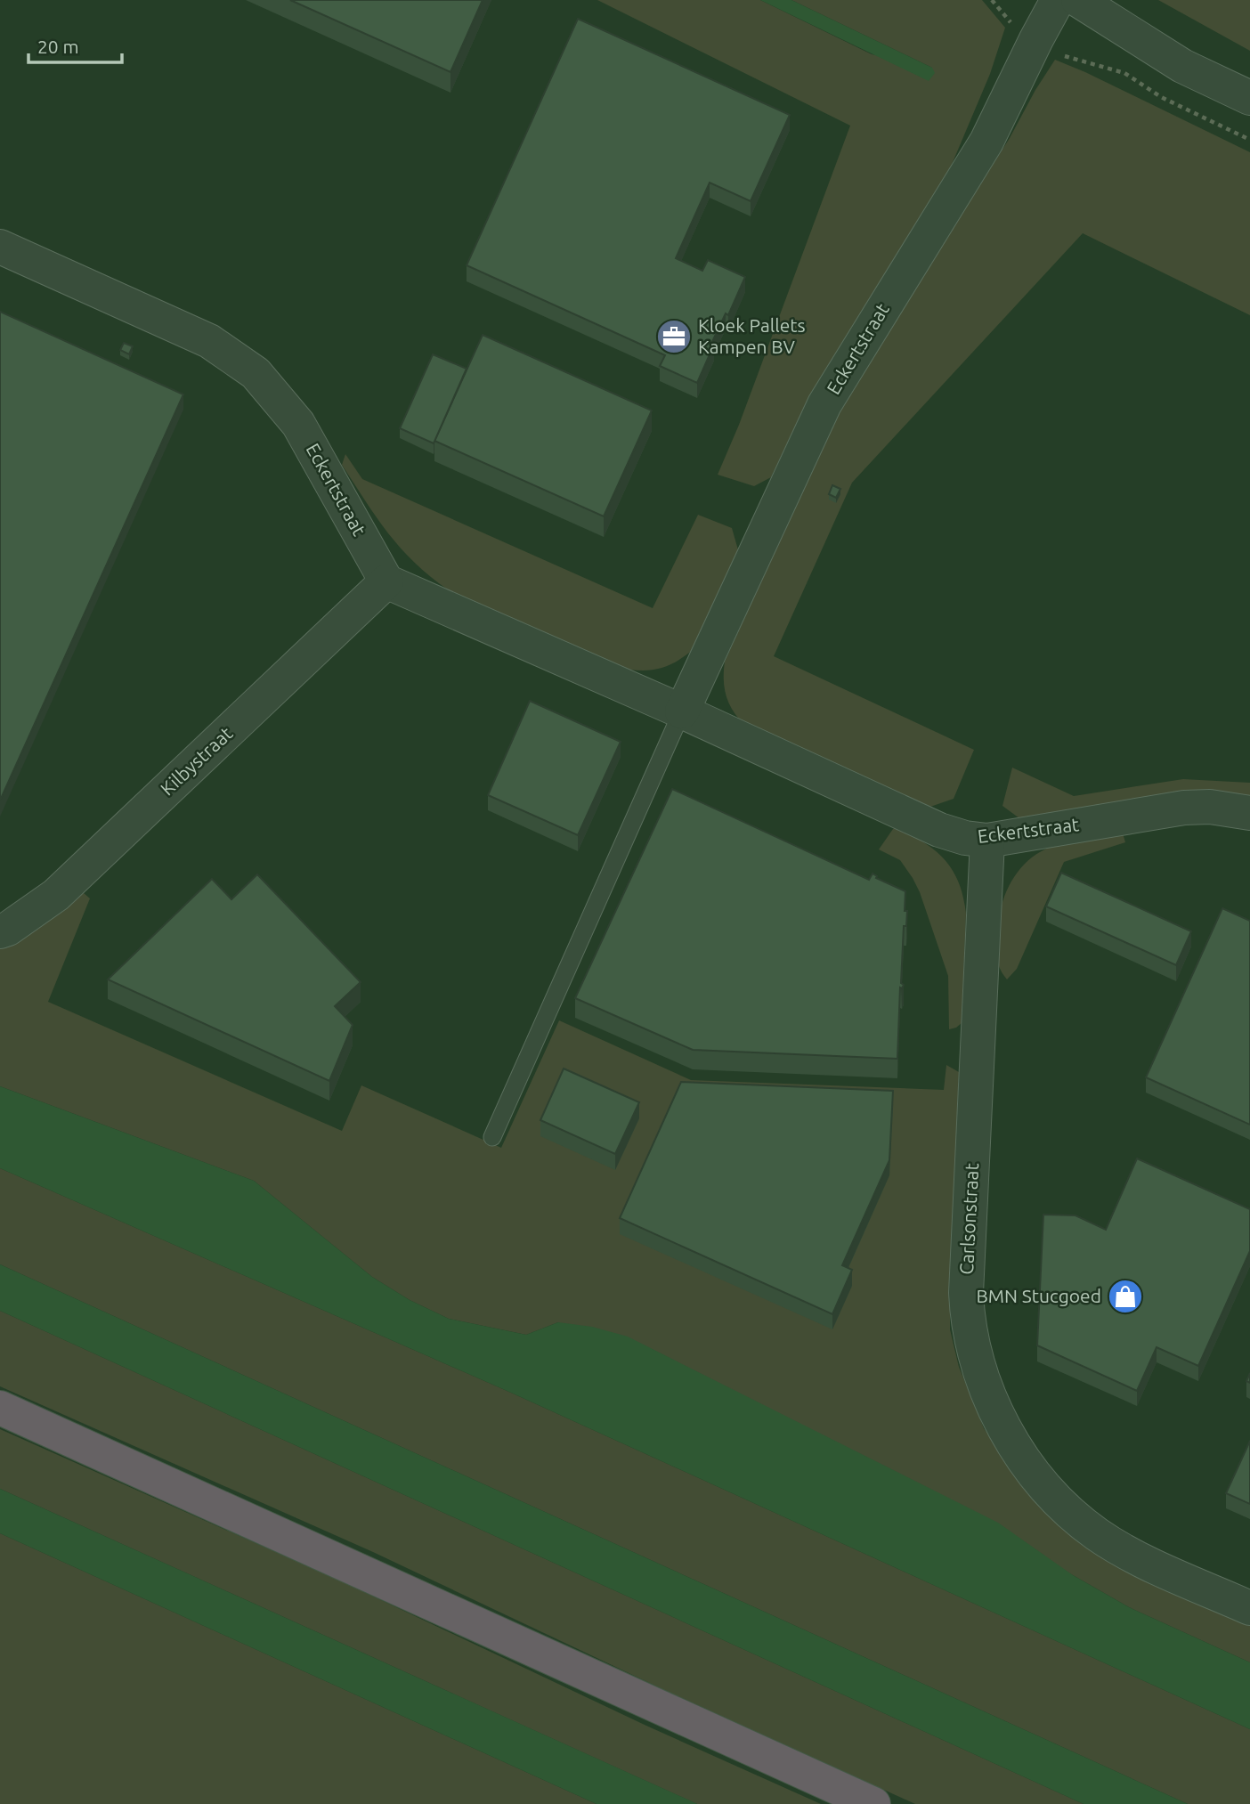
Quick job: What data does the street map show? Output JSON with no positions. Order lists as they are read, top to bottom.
{
  "streets": {
    "street": ["Eckertstraat", "Kilbystraat", "Carlsonstraat"]
  },
  "crossings": [
    ["Eckertstraat", "Kilbystraat"],
    ["Eckertstraat", "Carlsonstraat"]
  ],
  "places": {
    "office": ["Kloek Pallets Kampen BV"],
    "shop": ["BMN Stucgoed"]
  },
  "scale_bar": "20 m"
}
